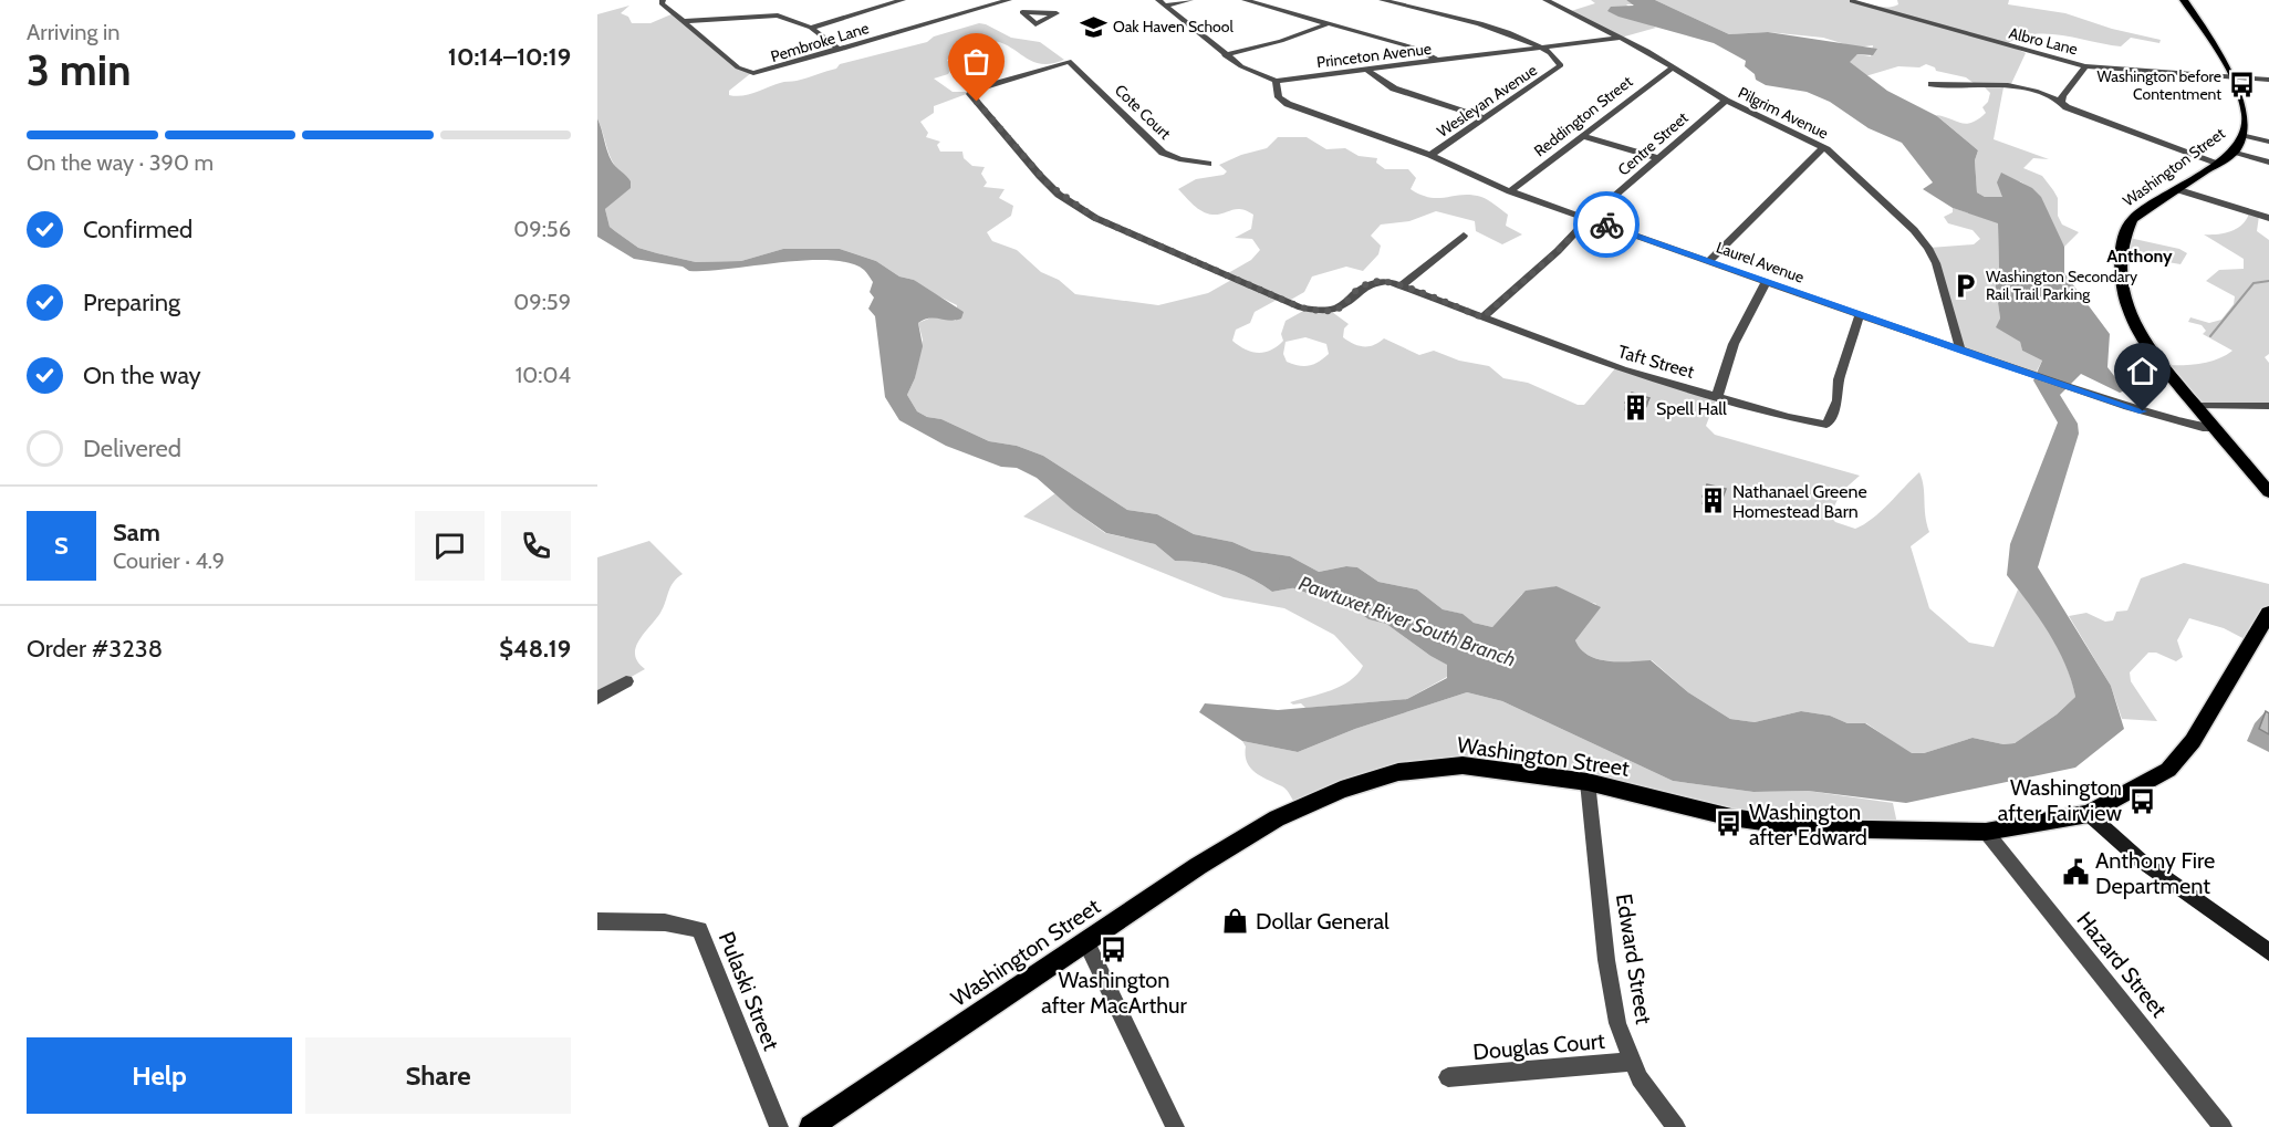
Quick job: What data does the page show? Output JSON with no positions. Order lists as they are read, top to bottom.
{
  "streets": {
    "main road": ["Washington Street"],
    "street": [
      "Albro Lane",
      "Pembroke Lane",
      "Princeton Avenue",
      "Wesleyan Avenue",
      "Cote Court",
      "Pilgrim Avenue",
      "Reddington Street",
      "Centre Street",
      "Laurel Avenue",
      "Taft Street",
      "Edward Street",
      "Hazard Street",
      "Pulaski Street",
      "Douglas Court"
    ]
  },
  "crossings": [
    ["Albro Lane", "Washington Street"],
    ["Princeton Avenue", "Wesleyan Avenue"],
    ["Princeton Avenue", "Pilgrim Avenue"],
    ["Princeton Avenue", "Laurel Avenue"],
    ["Wesleyan Avenue", "Laurel Avenue"],
    ["Cote Court", "Taft Street"],
    ["Pilgrim Avenue", "Reddington Street"],
    ["Pilgrim Avenue", "Centre Street"],
    ["Pilgrim Avenue", "Laurel Avenue"],
    ["Reddington Street", "Laurel Avenue"],
    ["Centre Street", "Laurel Avenue"],
    ["Centre Street", "Taft Street"],
    ["Washington Street", "Laurel Avenue"],
    ["Washington Street", "Edward Street"],
    ["Washington Street", "Hazard Street"],
    ["Laurel Avenue", "Taft Street"],
    ["Edward Street", "Douglas Court"]
  ],
  "districts": ["Anthony"],
  "water": ["Pawtuxet River South Branch"],
  "places": {
    "school or university": ["Oak Haven School"],
    "bus stop": [
      "Washington before Contentment",
      "Washington after Fairview",
      "Washington after Edward",
      "Washington after MacArthur"
    ],
    "parking": ["Washington Secondary Rail Trail Parking"],
    "building": ["Spell Hall", "Nathanael Greene Homestead Barn"],
    "public building": ["Anthony Fire Department"],
    "shop": ["Dollar General"]
  },
  "page": {
    "heading": ["3 min", "Arriving in", "10:14–10:19"],
    "panel": [
      "Sam",
      "Courier · 4.9",
      "Order #3238",
      "$48.19"
    ],
    "bar": "On the way · 390 m",
    "list": [
      ["Confirmed", "09:56"],
      ["Preparing", "09:59"],
      ["On the way", "10:04"],
      "Delivered"
    ],
    "round": "S",
    "buttons": ["Help", "Share"]
  }
}
